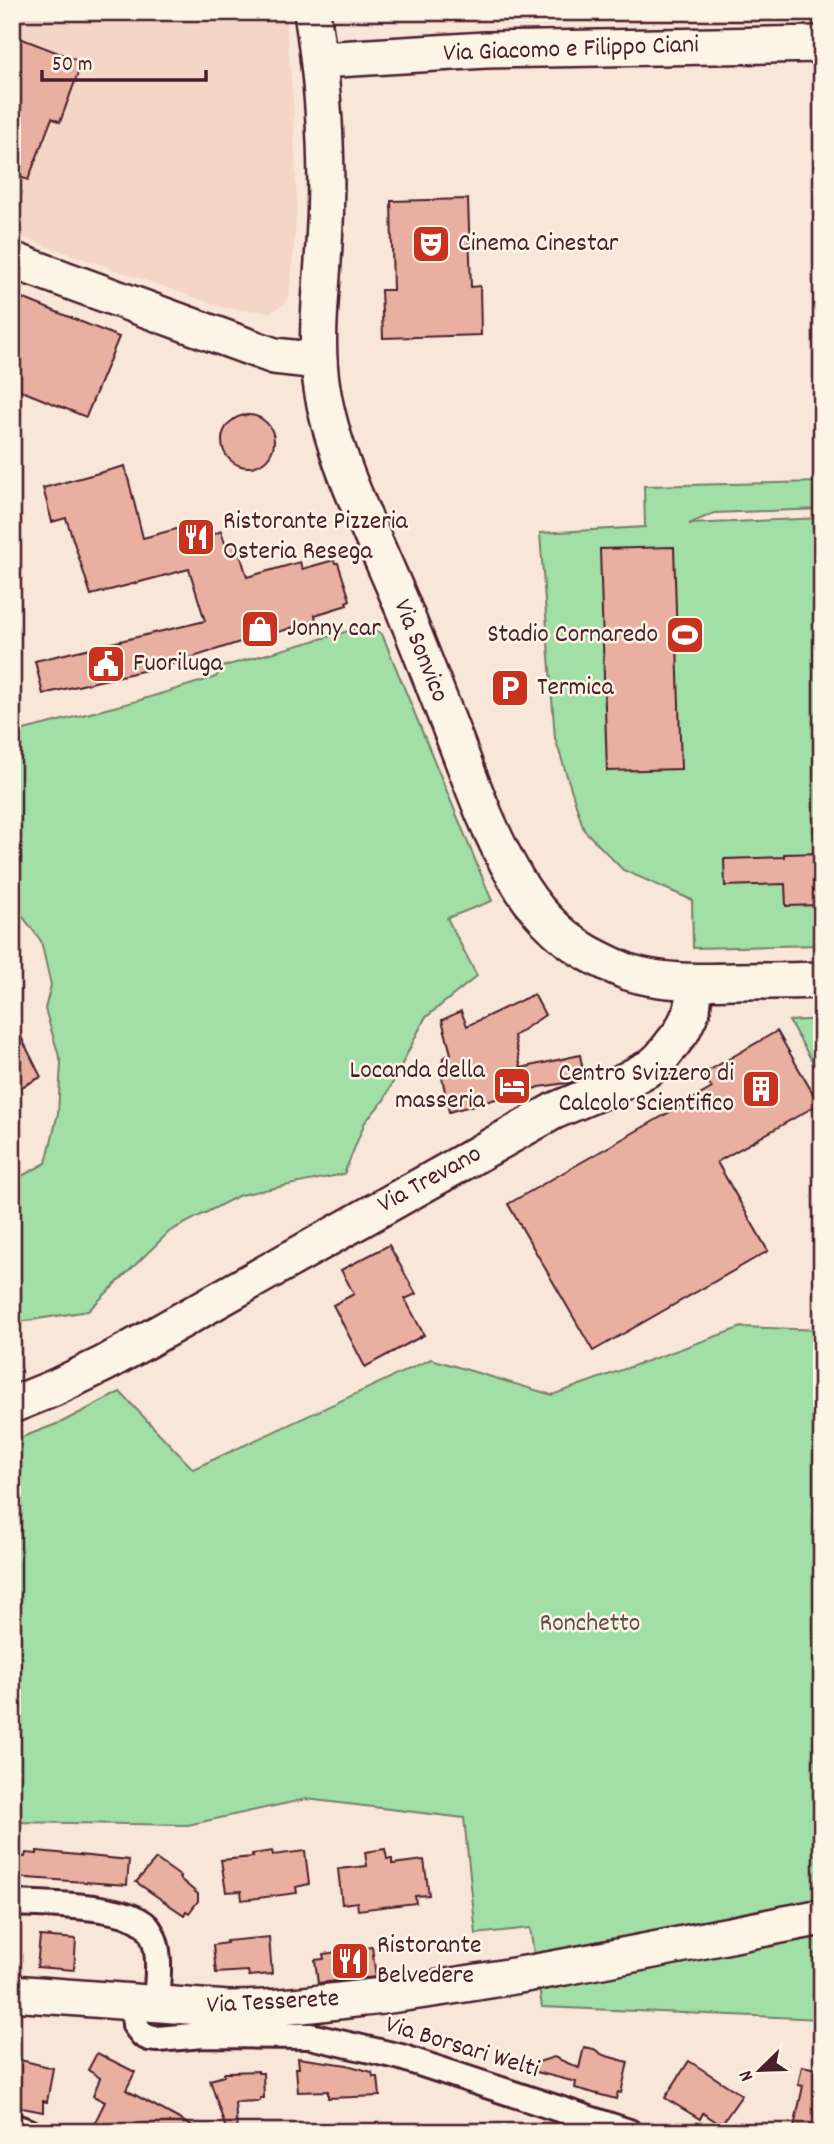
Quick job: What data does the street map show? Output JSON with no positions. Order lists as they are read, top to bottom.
{
  "streets": {
    "main road": [
      "Via Giacomo e Filippo Ciani",
      "Via Sonvico",
      "Via Trevano",
      "Via Tesserete"
    ],
    "street": ["Via Borsari Welti"]
  },
  "crossings": [
    ["Via Sonvico", "Via Trevano"],
    ["Via Tesserete", "Via Borsari Welti"]
  ],
  "parks": ["Ronchetto"],
  "places": {
    "theatre": ["Cinema Cinestar"],
    "restaurant": ["Ristorante Pizzeria Osteria Resega", "Ristorante Belvedere"],
    "shop": ["Jonny car"],
    "sports": ["Stadio Cornaredo"],
    "public building": ["Fuoriluga"],
    "parking": ["Termica"],
    "hotel": ["Locanda della masseria"],
    "building": ["Centro Svizzero di Calcolo Scientifico"]
  },
  "scale_bar": "50 m",
  "north": "bottom left"
}
